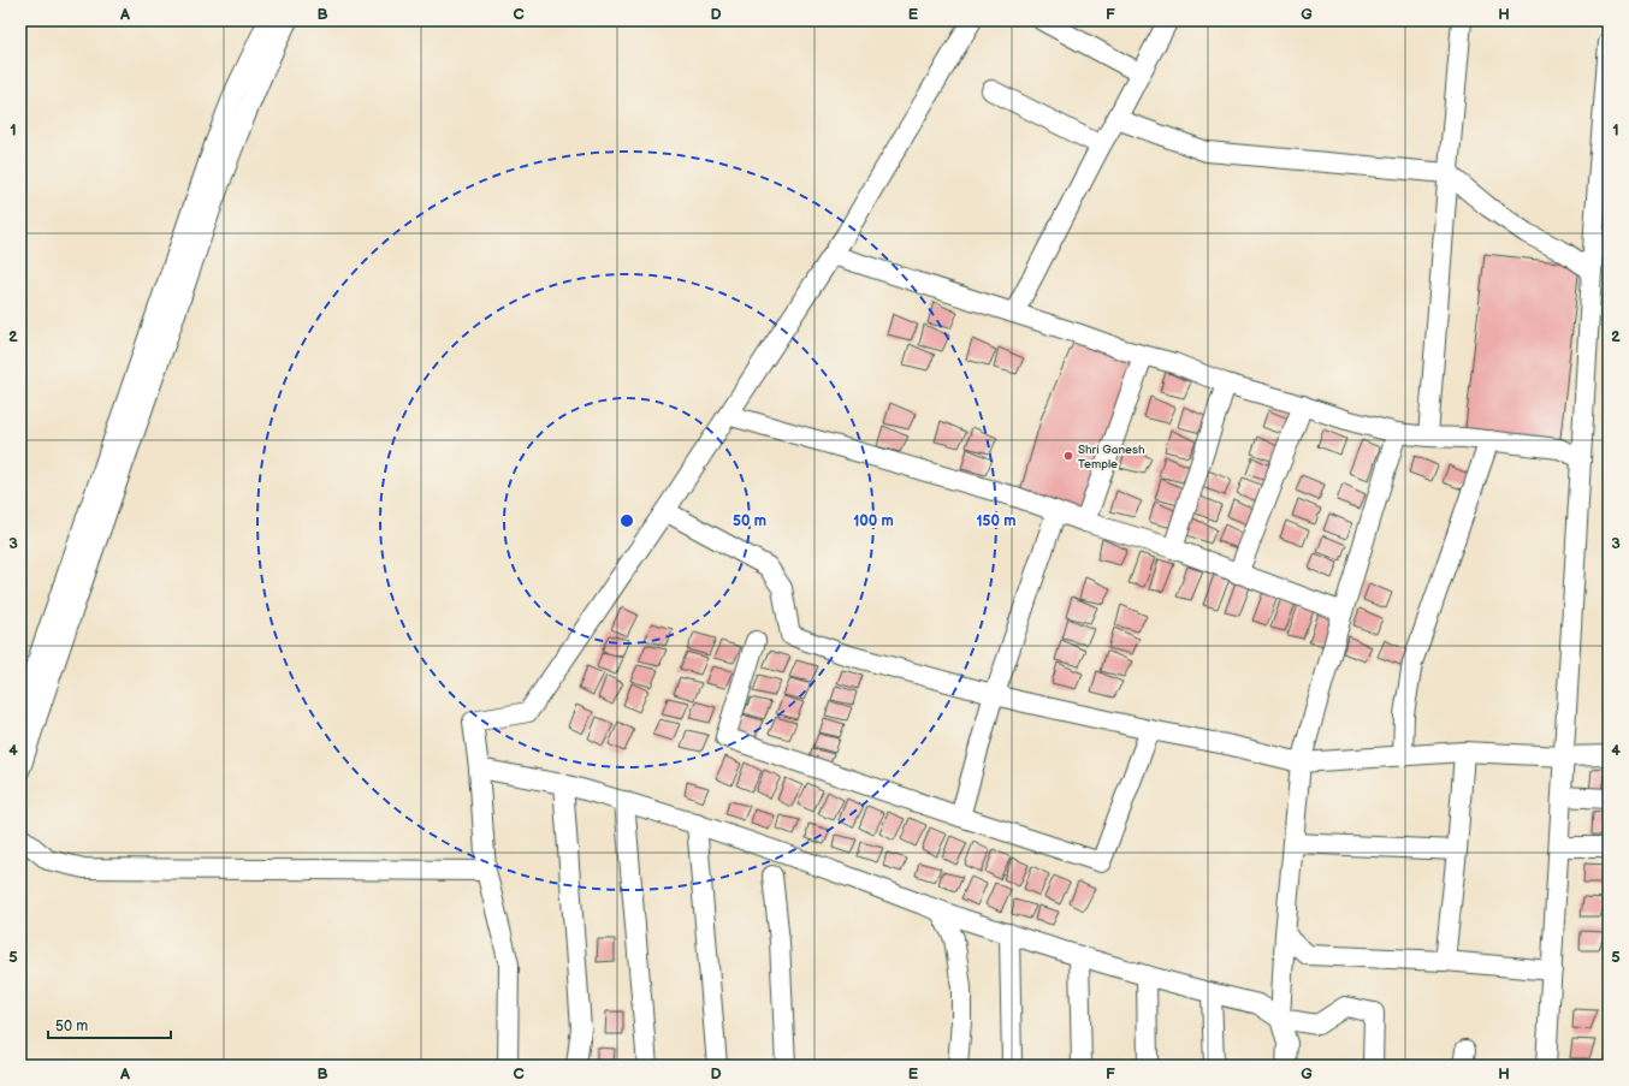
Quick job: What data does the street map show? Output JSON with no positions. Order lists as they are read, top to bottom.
{
  "places": ["Shri Ganesh Temple"],
  "scale_bar": "50 m",
  "grid": {
    "columns": [
      "A",
      "B",
      "C",
      "D",
      "E",
      "F",
      "G",
      "H"
    ],
    "rows": [
      "1",
      "2",
      "3",
      "4",
      "5"
    ]
  },
  "rings": ["50 m", "100 m", "150 m"]
}
